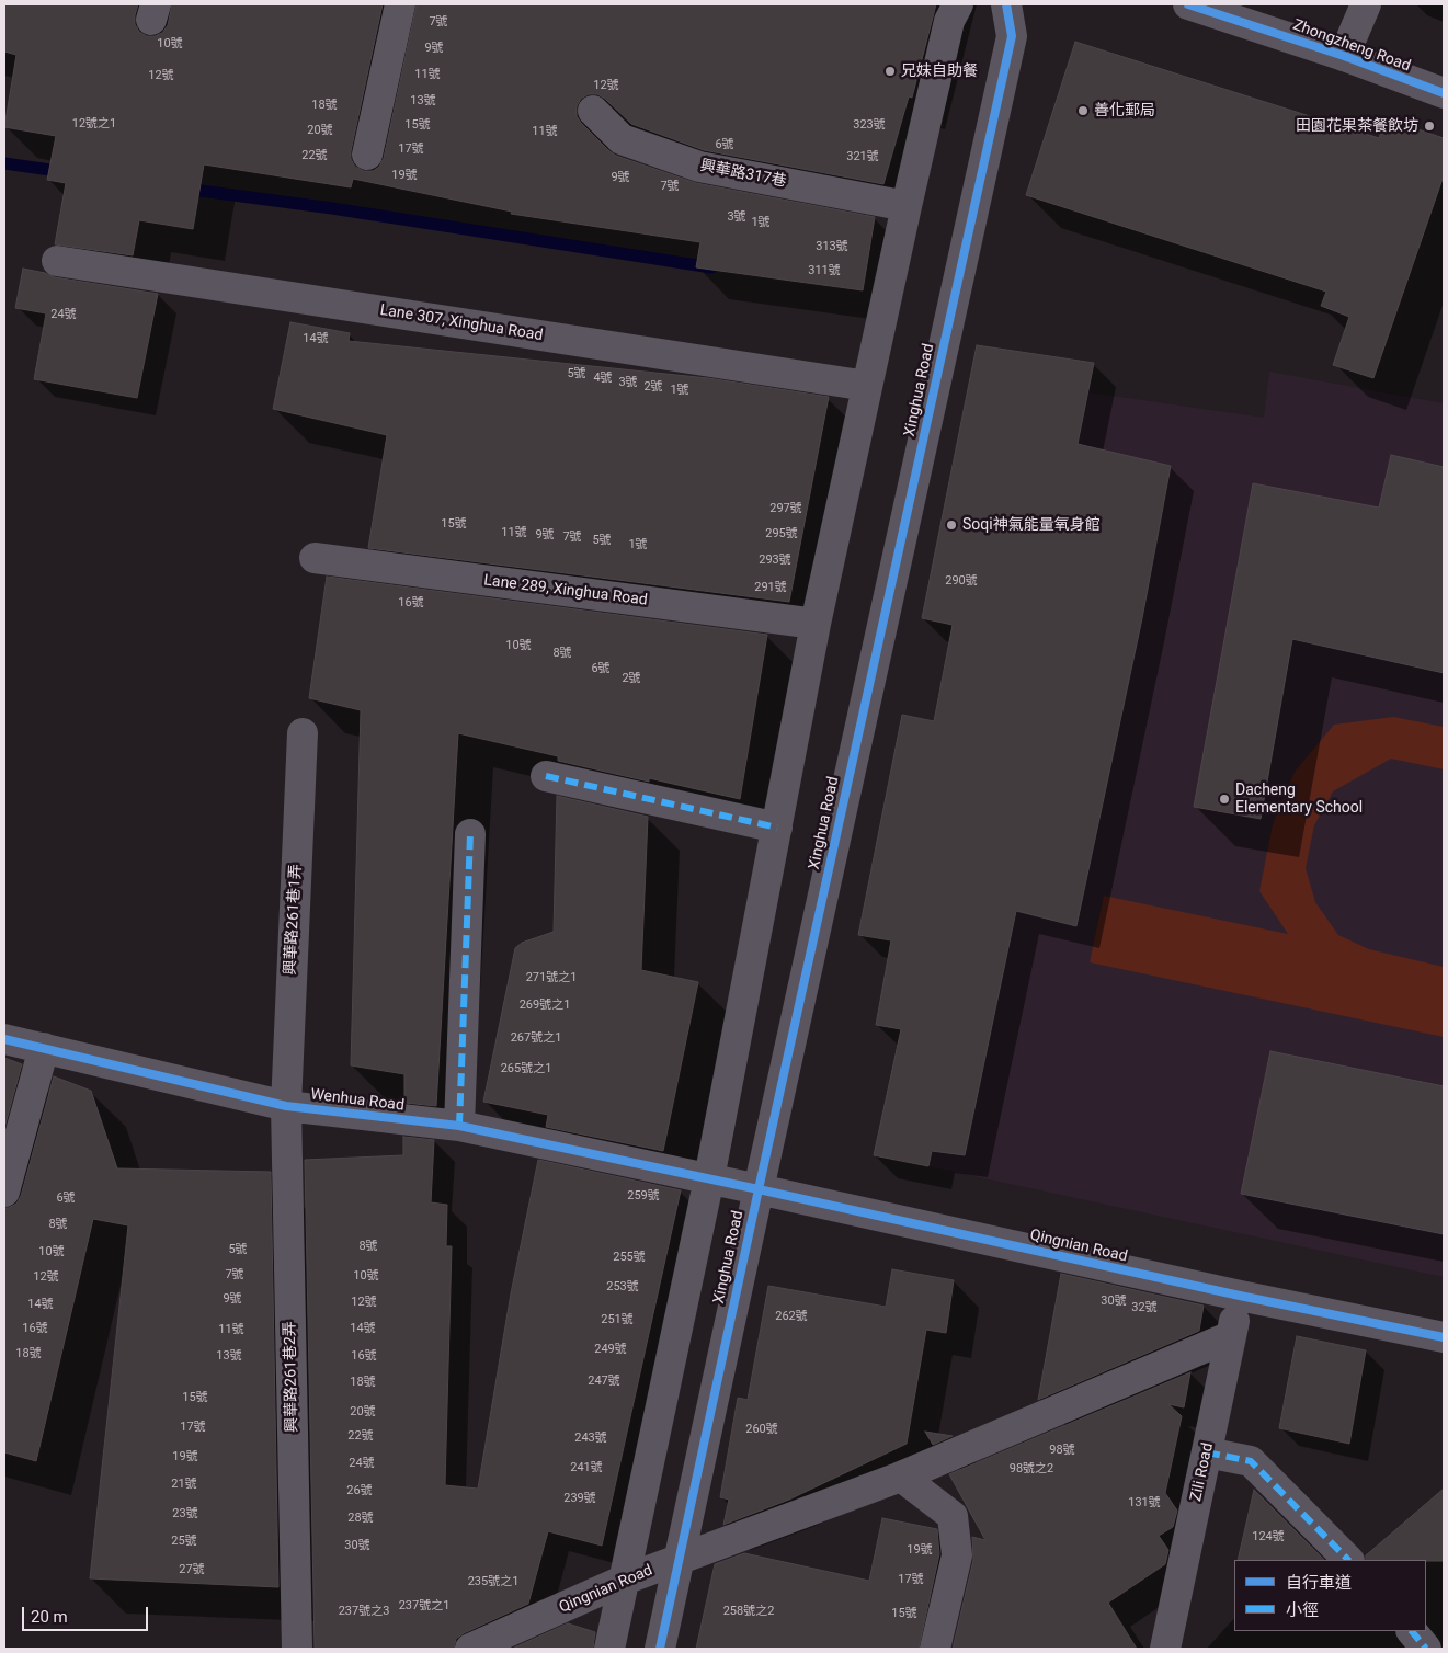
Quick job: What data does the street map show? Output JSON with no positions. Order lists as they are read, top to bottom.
{
  "streets": {
    "main road": ["Zhongzheng Road"],
    "street": [
      "興華路317巷",
      "Lane 307, Xinghua Road",
      "Xinghua Road",
      "Lane 289, Xinghua Road",
      "興華路261巷1弄",
      "Wenhua Road",
      "Qingnian Road",
      "興華路261巷2弄",
      "Zili Road"
    ]
  },
  "crossings": [
    ["Xinghua Road", "Qingnian Road"],
    ["興華路261巷1弄", "Wenhua Road"],
    ["興華路261巷1弄", "興華路261巷2弄"],
    ["Wenhua Road", "Qingnian Road"],
    ["Wenhua Road", "興華路261巷2弄"],
    ["Qingnian Road", "Zili Road"]
  ],
  "places": [
    "兄妹自助餐",
    "善化郵局",
    "田園花果茶餐飲坊",
    "Soqi神氣能量氧身館",
    "Dacheng Elementary School"
  ],
  "house_numbers": [
    "7號",
    "10號",
    "9號",
    "11號",
    "12號",
    "12號",
    "13號",
    "18號",
    "12號之1",
    "15號",
    "323號",
    "20號",
    "11號",
    "6號",
    "17號",
    "22號",
    "321號",
    "19號",
    "9號",
    "7號",
    "3號",
    "1號",
    "313號",
    "311號",
    "24號",
    "14號",
    "5號",
    "4號",
    "3號",
    "2號",
    "1號",
    "297號",
    "15號",
    "11號",
    "295號",
    "9號",
    "7號",
    "5號",
    "1號",
    "293號",
    "290號",
    "291號",
    "16號",
    "10號",
    "8號",
    "6號",
    "2號",
    "271號之1",
    "269號之1",
    "267號之1",
    "265號之1",
    "259號",
    "6號",
    "8號",
    "8號",
    "5號",
    "10號",
    "255號",
    "7號",
    "10號",
    "12號",
    "253號",
    "9號",
    "30號",
    "12號",
    "14號",
    "32號",
    "262號",
    "251號",
    "16號",
    "14號",
    "11號",
    "249號",
    "18號",
    "13號",
    "16號",
    "247號",
    "18號",
    "15號",
    "20號",
    "17號",
    "260號",
    "22號",
    "243號",
    "98號",
    "19號",
    "24號",
    "241號",
    "98號之2",
    "21號",
    "26號",
    "239號",
    "131號",
    "23號",
    "28號",
    "124號",
    "25號",
    "30號",
    "19號",
    "27號",
    "17號",
    "235號之1",
    "237號之1",
    "237號之3",
    "258號之2",
    "15號"
  ],
  "legend": ["自行車道", "小徑"],
  "scale_bar": "20 m"
}
